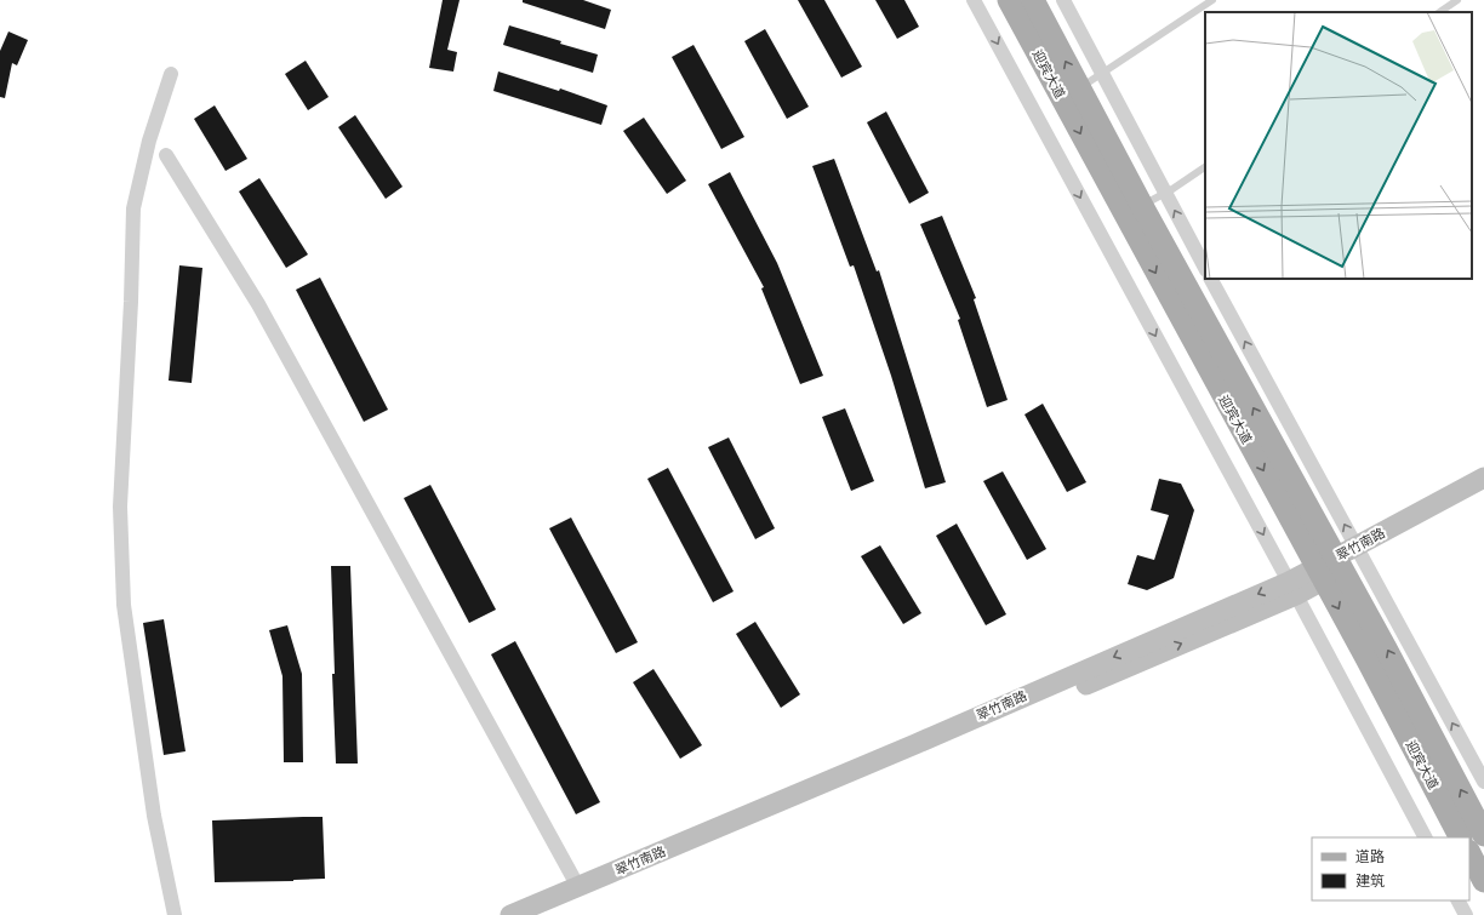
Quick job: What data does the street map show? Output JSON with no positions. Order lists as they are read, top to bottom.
{
  "streets": {
    "main road": ["迎宾大道", "翠竹南路"]
  },
  "crossings": [
    ["迎宾大道", "翠竹南路"]
  ],
  "legend": ["道路", "建筑"]
}
